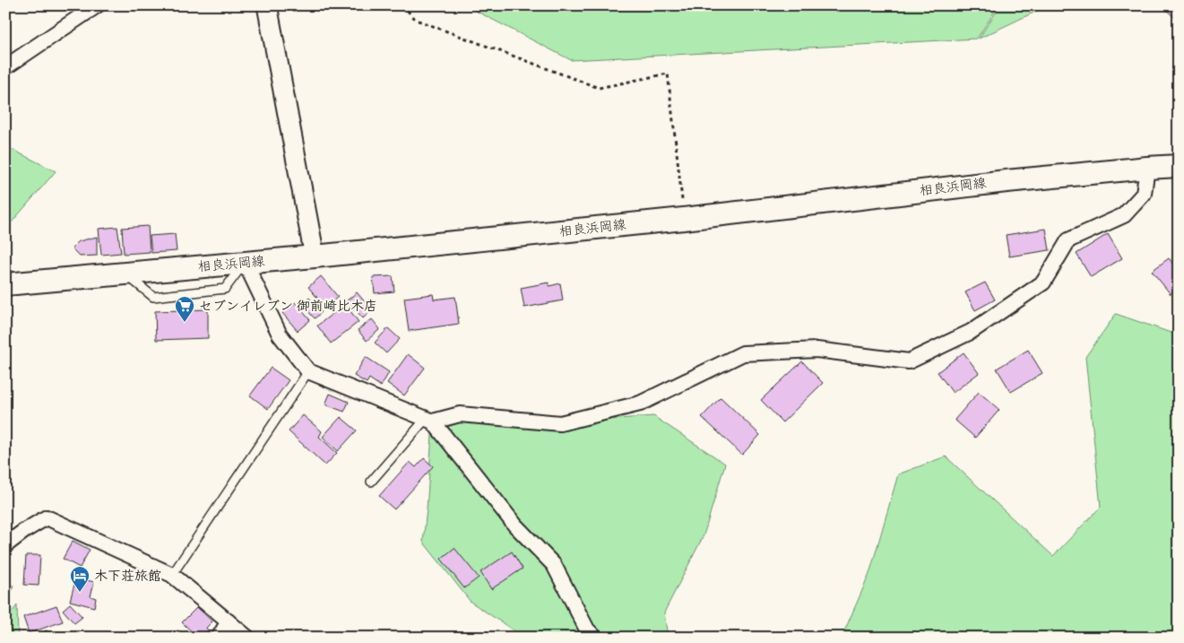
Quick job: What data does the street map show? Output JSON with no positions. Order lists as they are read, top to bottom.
{
  "streets": {
    "main road": ["相良浜岡線"]
  },
  "places": {
    "supermarket": ["セブンイレブン 御前崎比木店"],
    "hotel": ["木下荘旅館"]
  }
}
